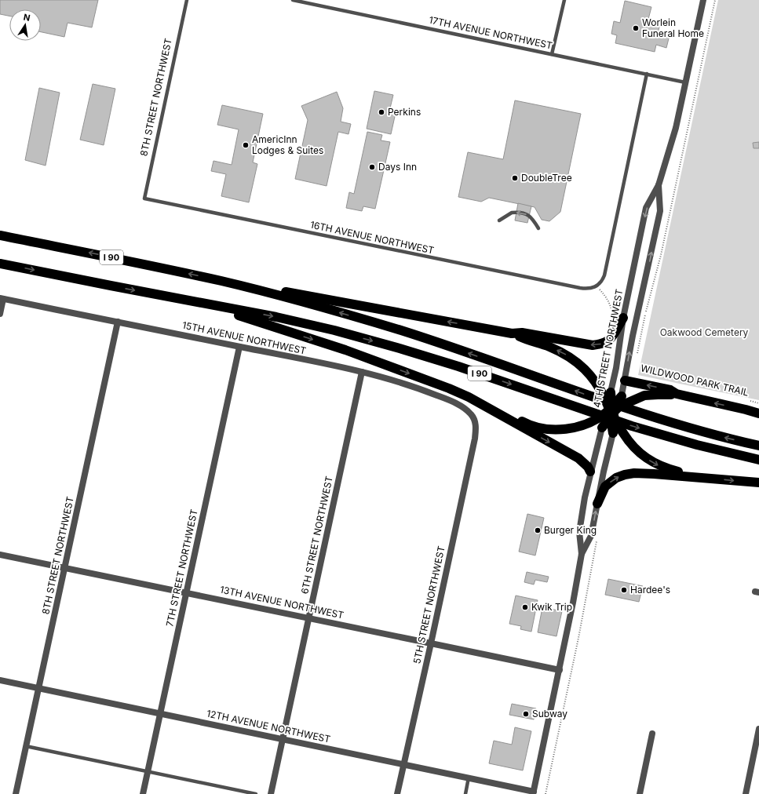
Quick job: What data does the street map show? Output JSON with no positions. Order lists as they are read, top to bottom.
{
  "streets": {
    "highway": ["I 90"],
    "street": [
      "8TH STREET NORTHWEST",
      "15TH AVENUE NORTHWEST",
      "4TH STREET NORTHWEST",
      "6TH STREET NORTHWEST",
      "7TH STREET NORTHWEST",
      "13TH AVENUE NORTHWEST",
      "5TH STREET NORTHWEST",
      "12TH AVENUE NORTHWEST"
    ],
    "lane": ["17TH AVENUE NORTHWEST", "16TH AVENUE NORTHWEST"],
    "path": ["WILDWOOD PARK TRAIL"]
  },
  "crossings": [
    ["17TH AVENUE NORTHWEST", "16TH AVENUE NORTHWEST"],
    ["17TH AVENUE NORTHWEST", "4TH STREET NORTHWEST"],
    ["8TH STREET NORTHWEST", "16TH AVENUE NORTHWEST"],
    ["8TH STREET NORTHWEST", "15TH AVENUE NORTHWEST"],
    ["8TH STREET NORTHWEST", "13TH AVENUE NORTHWEST"],
    ["8TH STREET NORTHWEST", "12TH AVENUE NORTHWEST"],
    ["15TH AVENUE NORTHWEST", "6TH STREET NORTHWEST"],
    ["15TH AVENUE NORTHWEST", "7TH STREET NORTHWEST"],
    ["15TH AVENUE NORTHWEST", "5TH STREET NORTHWEST"],
    ["6TH STREET NORTHWEST", "13TH AVENUE NORTHWEST"],
    ["6TH STREET NORTHWEST", "12TH AVENUE NORTHWEST"],
    ["7TH STREET NORTHWEST", "13TH AVENUE NORTHWEST"],
    ["7TH STREET NORTHWEST", "12TH AVENUE NORTHWEST"],
    ["13TH AVENUE NORTHWEST", "5TH STREET NORTHWEST"],
    ["5TH STREET NORTHWEST", "12TH AVENUE NORTHWEST"]
  ],
  "parks": ["Oakwood Cemetery"],
  "places": [
    "Worlein Funeral Home",
    "Perkins",
    "AmericInn Lodges & Suites",
    "Days Inn",
    "DoubleTree",
    "Burger King",
    "Hardee's",
    "Kwik Trip",
    "Subway"
  ],
  "north": "top"
}
